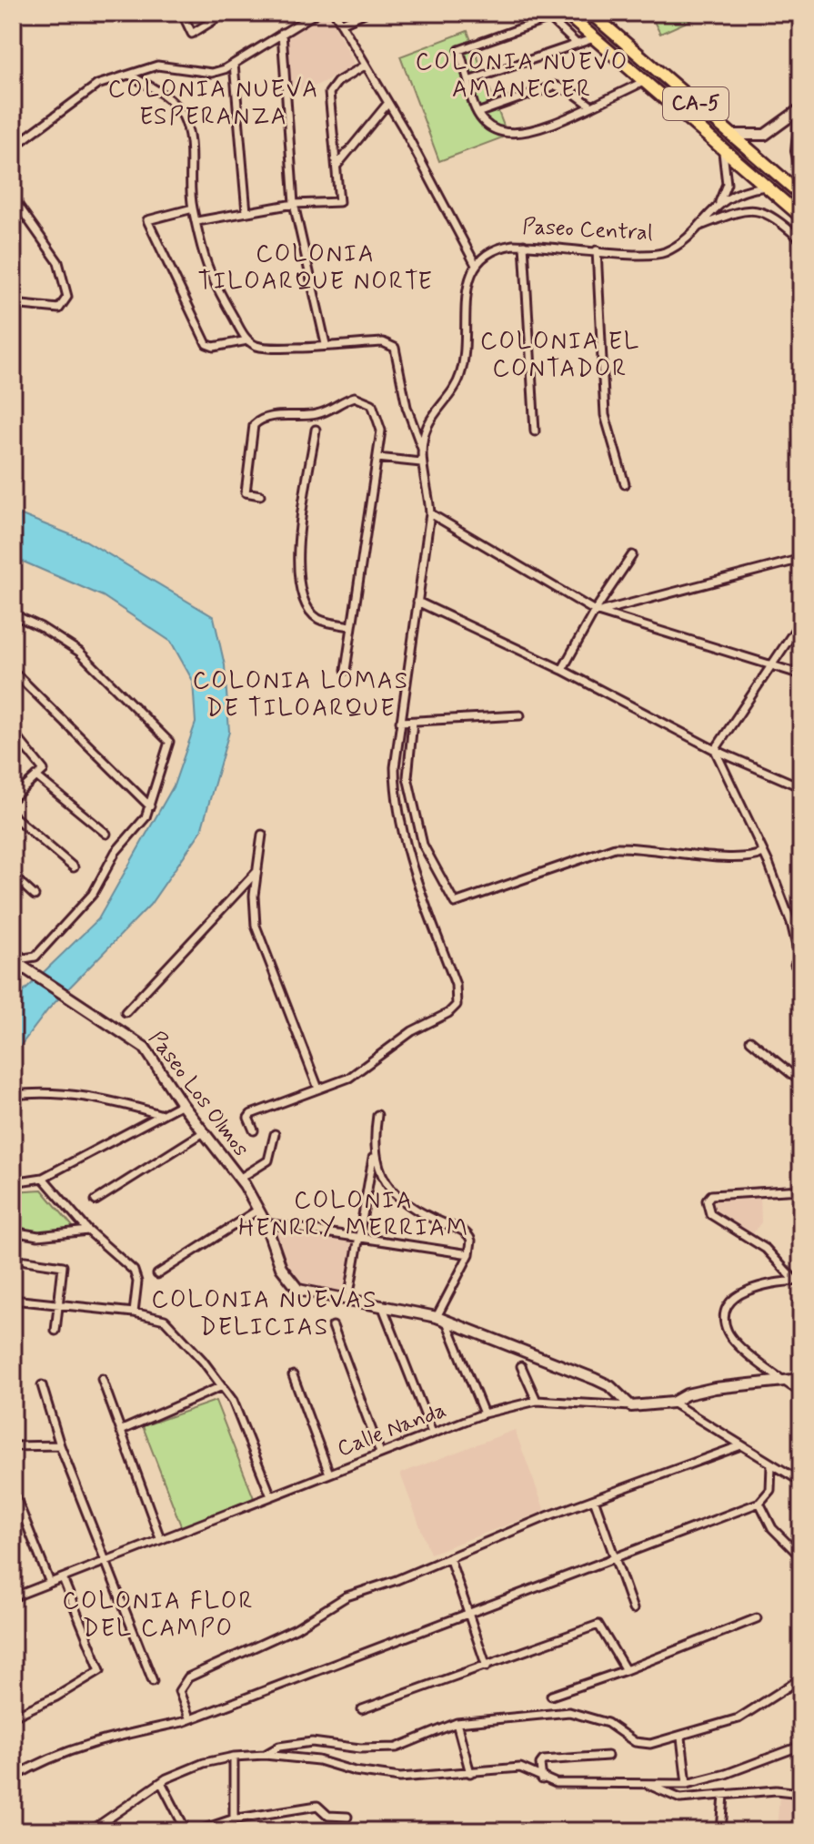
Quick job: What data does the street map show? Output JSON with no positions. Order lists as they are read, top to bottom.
{
  "streets": {
    "highway": ["CA-5"],
    "street": ["Paseo Central", "Paseo Los Olmos", "Calle Nanda"]
  },
  "crossings": [
    ["CA-5", "Paseo Central"],
    ["Paseo Los Olmos", "Calle Nanda"]
  ],
  "districts": [
    "COLONIA NUEVO AMANECER",
    "COLONIA NUEVA ESPERANZA",
    "COLONIA TILOARQUE NORTE",
    "COLONIA EL CONTADOR",
    "COLONIA LOMAS DE TILOARQUE",
    "COLONIA HENRRY MERRIAM",
    "COLONIA NUEVAS DELICIAS",
    "COLONIA FLOR DEL CAMPO"
  ]
}
